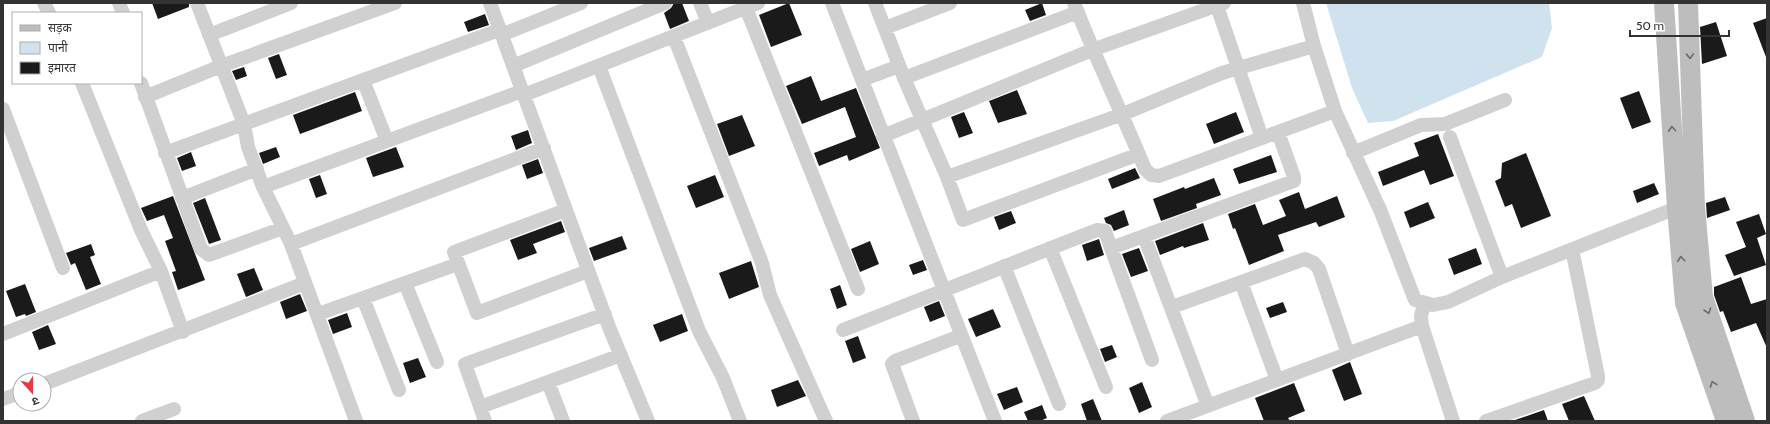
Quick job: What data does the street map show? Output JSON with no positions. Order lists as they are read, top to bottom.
{
  "legend": ["सड़क", "पानी", "इमारत"],
  "scale_bar": "50 m",
  "north": "bottom"
}
